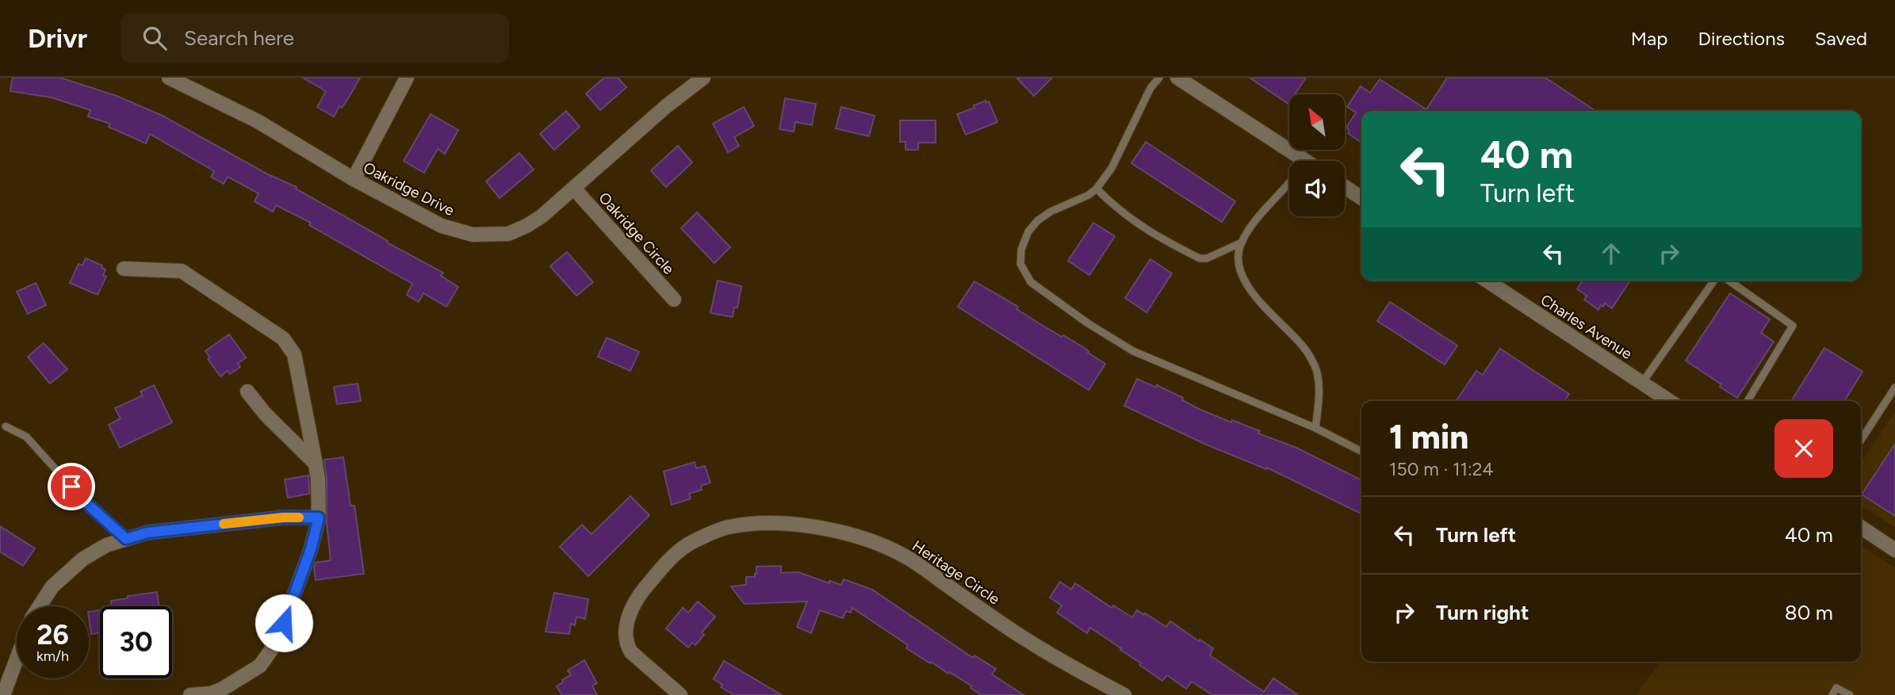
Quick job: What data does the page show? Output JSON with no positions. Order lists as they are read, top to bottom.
{
  "streets": {
    "street": [
      "Oakridge Drive",
      "Oakridge Circle",
      "Charles Avenue",
      "Heritage Circle"
    ]
  },
  "crossings": [
    ["Oakridge Drive", "Oakridge Circle"]
  ],
  "north": "top left",
  "page": {
    "header": "Drivr",
    "search": "Search here",
    "nav": ["Map", "Directions", "Saved"],
    "turn": ["40 m", "Turn left"],
    "heading": ["1 min", "150 m · 11:24"],
    "list": [
      {
        "name": "Turn left",
        "value": "40 m"
      },
      {
        "name": "Turn right",
        "value": "80 m"
      }
    ],
    "speed": "26 km/h",
    "limit": "30"
  }
}
